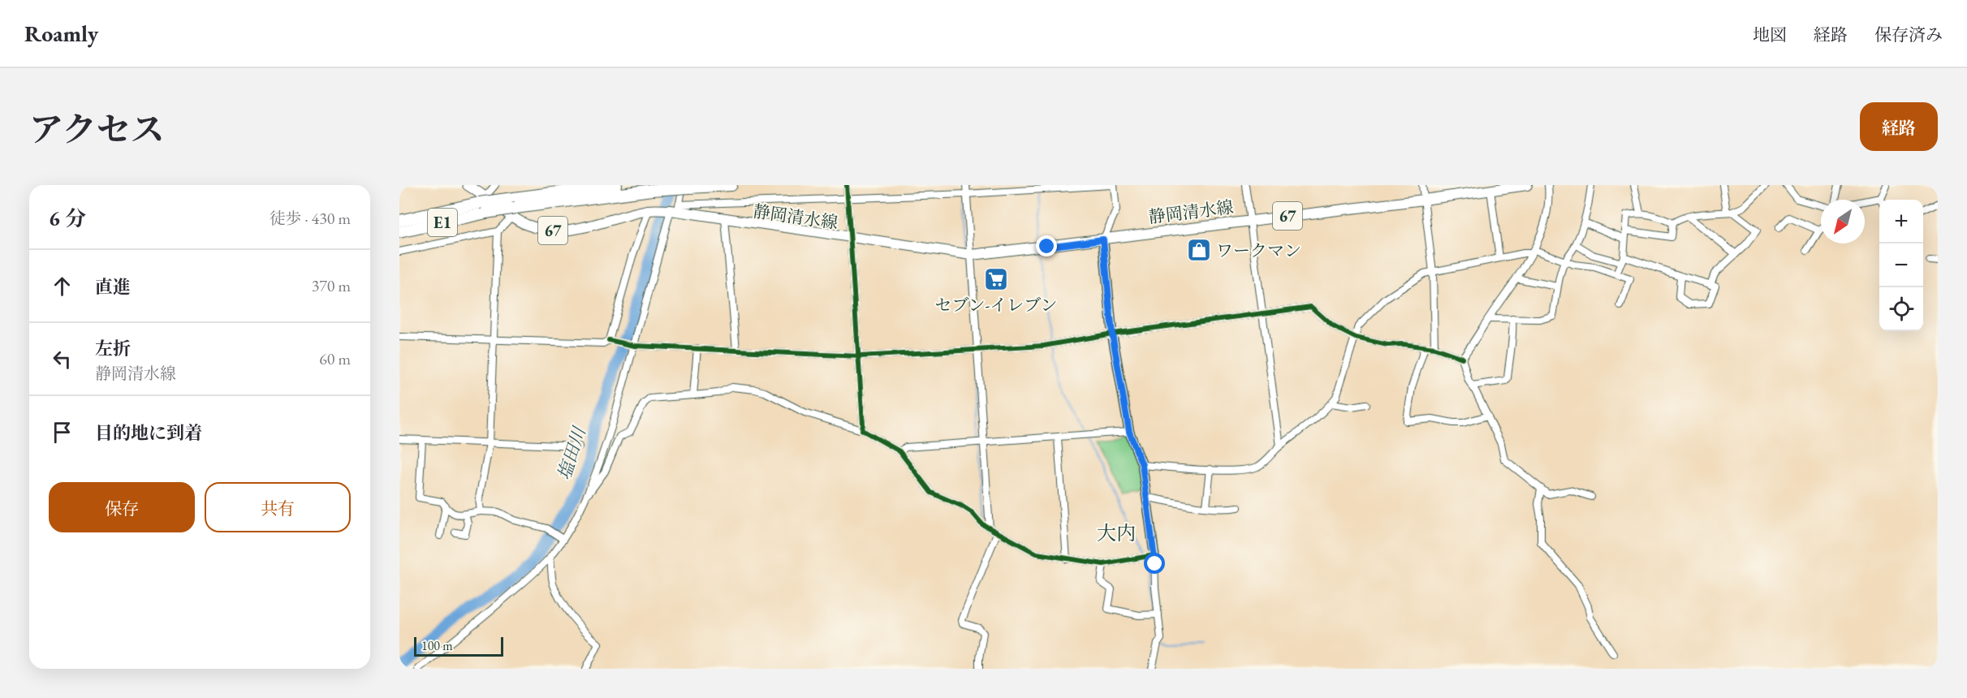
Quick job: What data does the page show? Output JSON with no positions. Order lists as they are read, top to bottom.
{
  "streets": {
    "highway": ["E1"],
    "main road": ["静岡清水線", "67"]
  },
  "crossings": [
    ["静岡清水線", "E1"]
  ],
  "districts": ["大内"],
  "water": ["塩田川"],
  "places": {
    "shop": ["ワークマン"],
    "supermarket": ["セブン-イレブン"]
  },
  "scale_bar": "100 m",
  "north": "bottom left",
  "page": {
    "header": "Roamly",
    "nav": ["地図", "経路", "保存済み"],
    "title": "アクセス",
    "buttons": [
      "経路",
      ["保存", "共有"]
    ],
    "heading": ["6 分", "徒歩 · 430 m"],
    "map_buttons": ["+", "−"],
    "list": [
      ["直進", "370 m"],
      ["左折", "静岡清水線", "60 m"],
      "目的地に到着"
    ],
    "scale": "100 m"
  }
}
